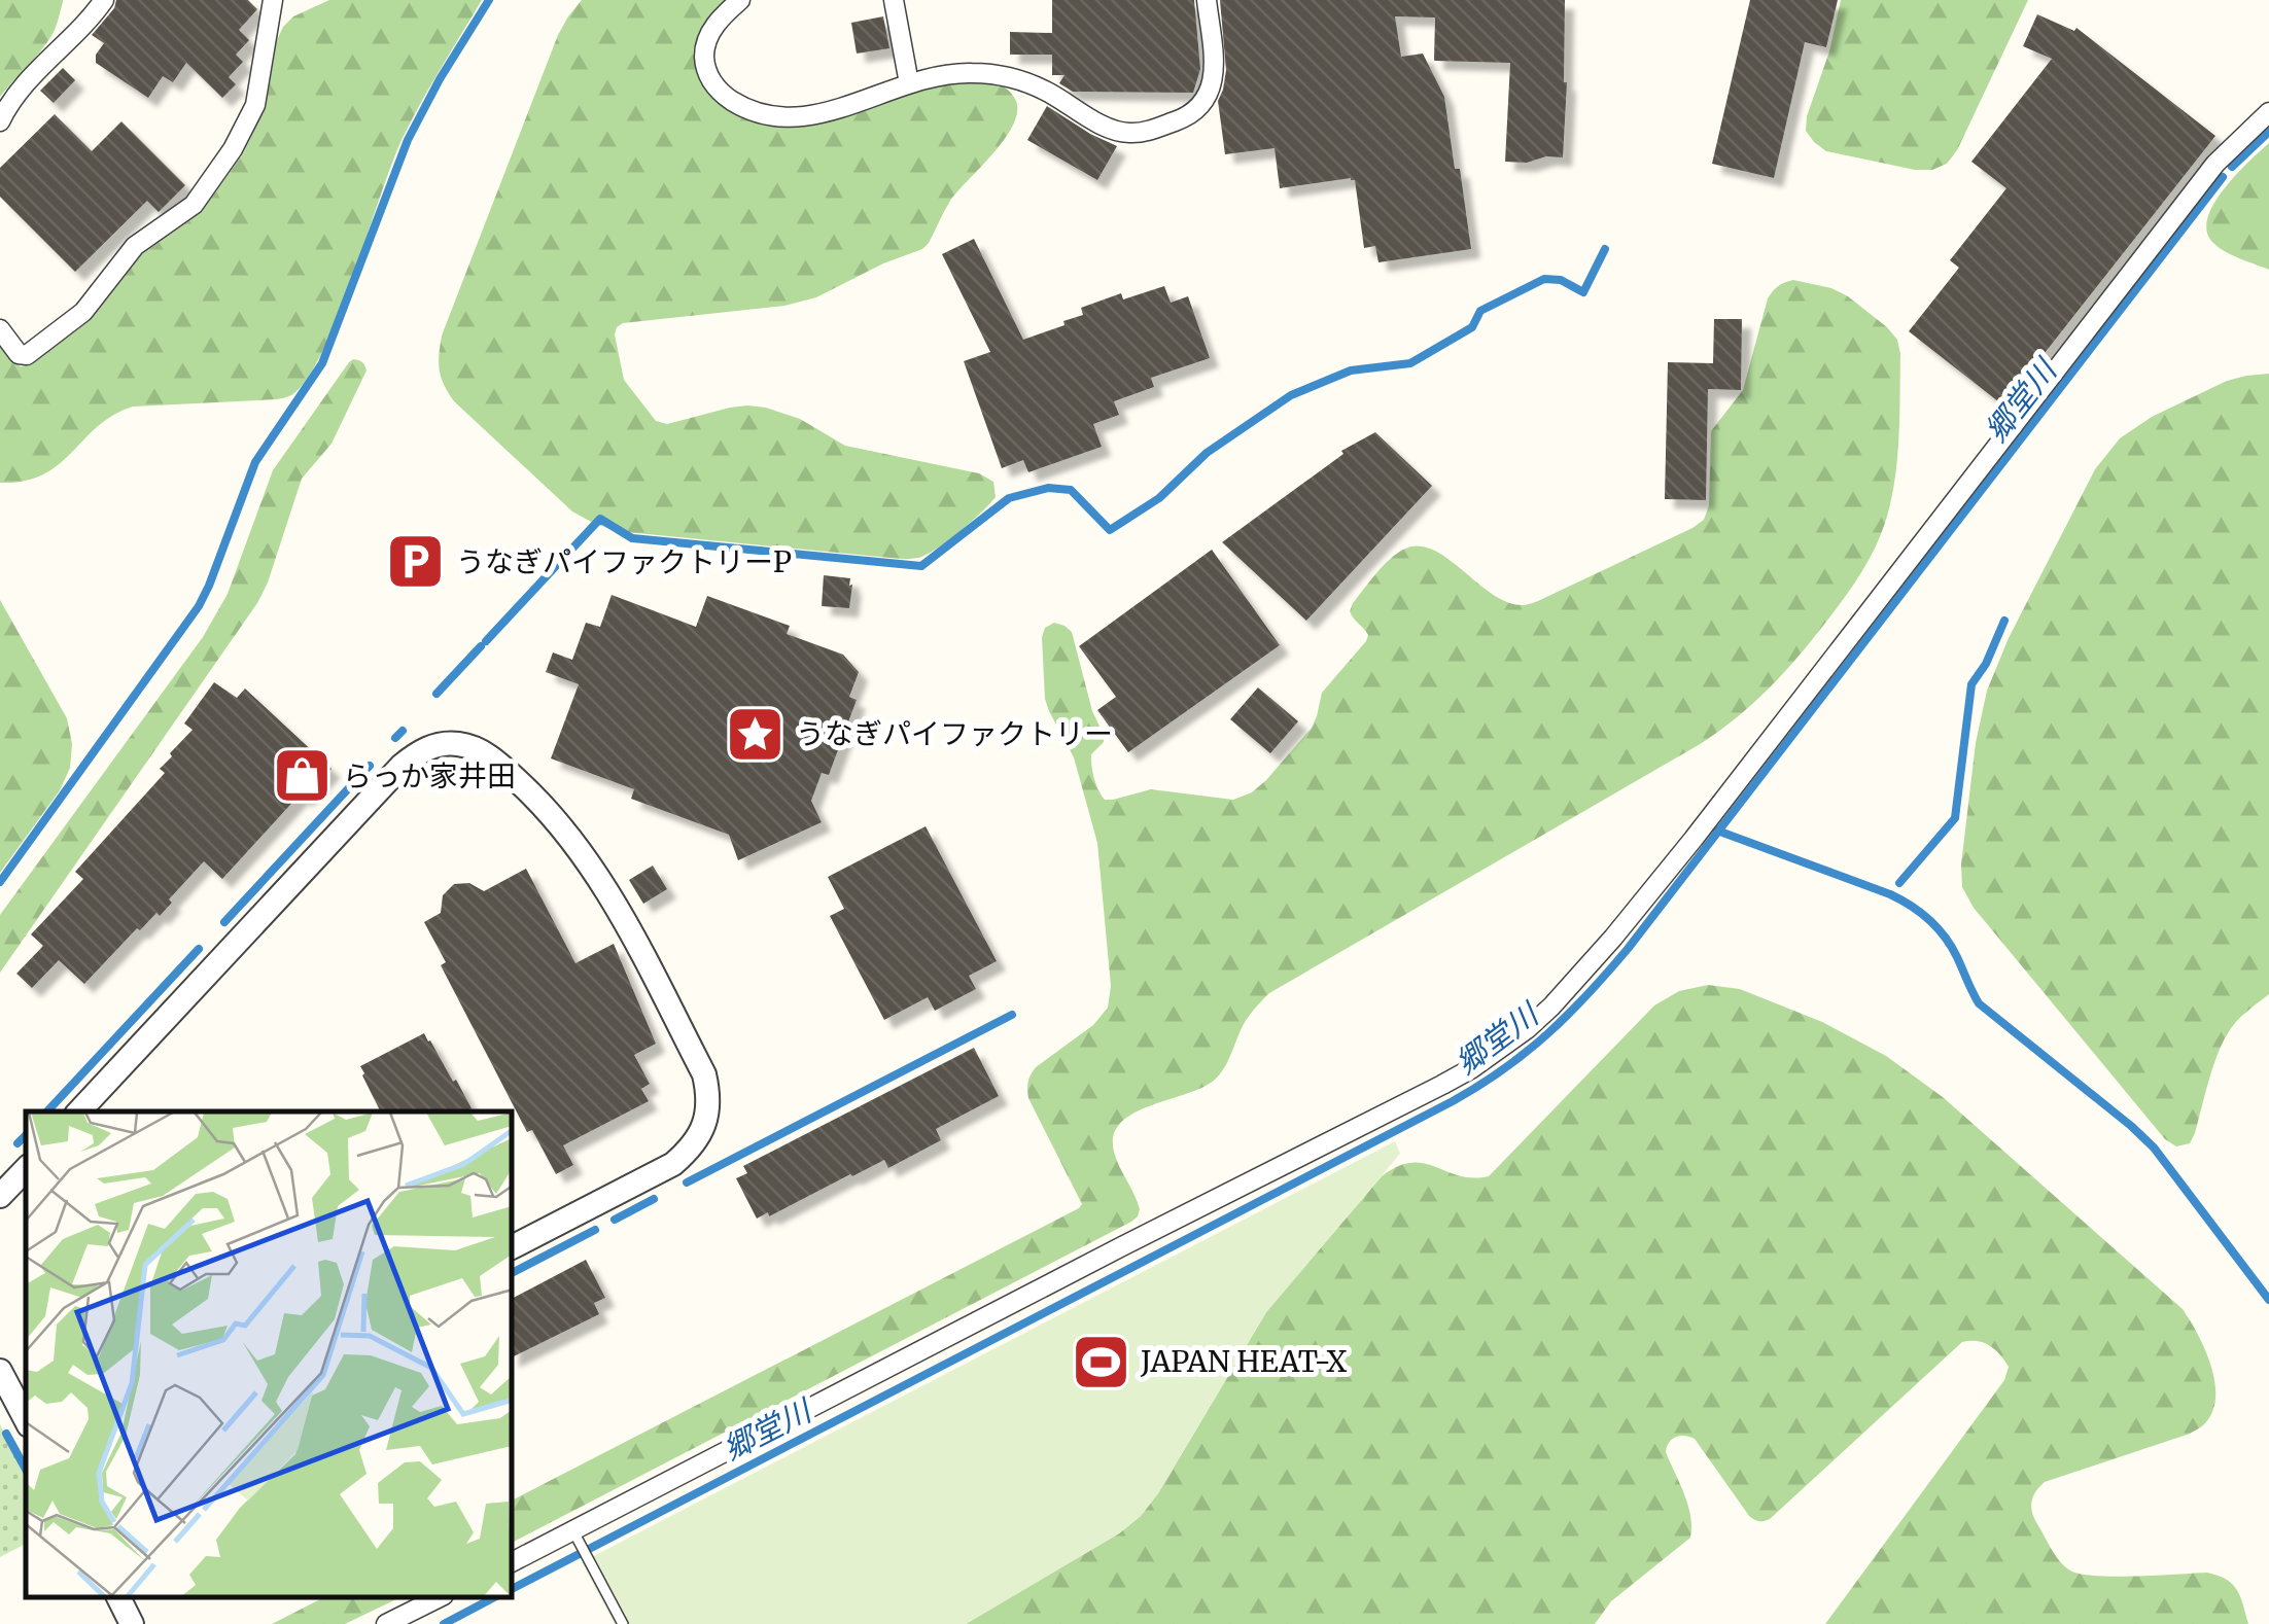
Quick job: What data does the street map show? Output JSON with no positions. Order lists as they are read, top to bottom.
{
  "water": ["郷堂川"],
  "places": {
    "parking": ["うなぎパイファクトリーP"],
    "place": ["うなぎパイファクトリー"],
    "shop": ["らっか家井田"],
    "sports": ["JAPAN HEAT-X"]
  }
}
